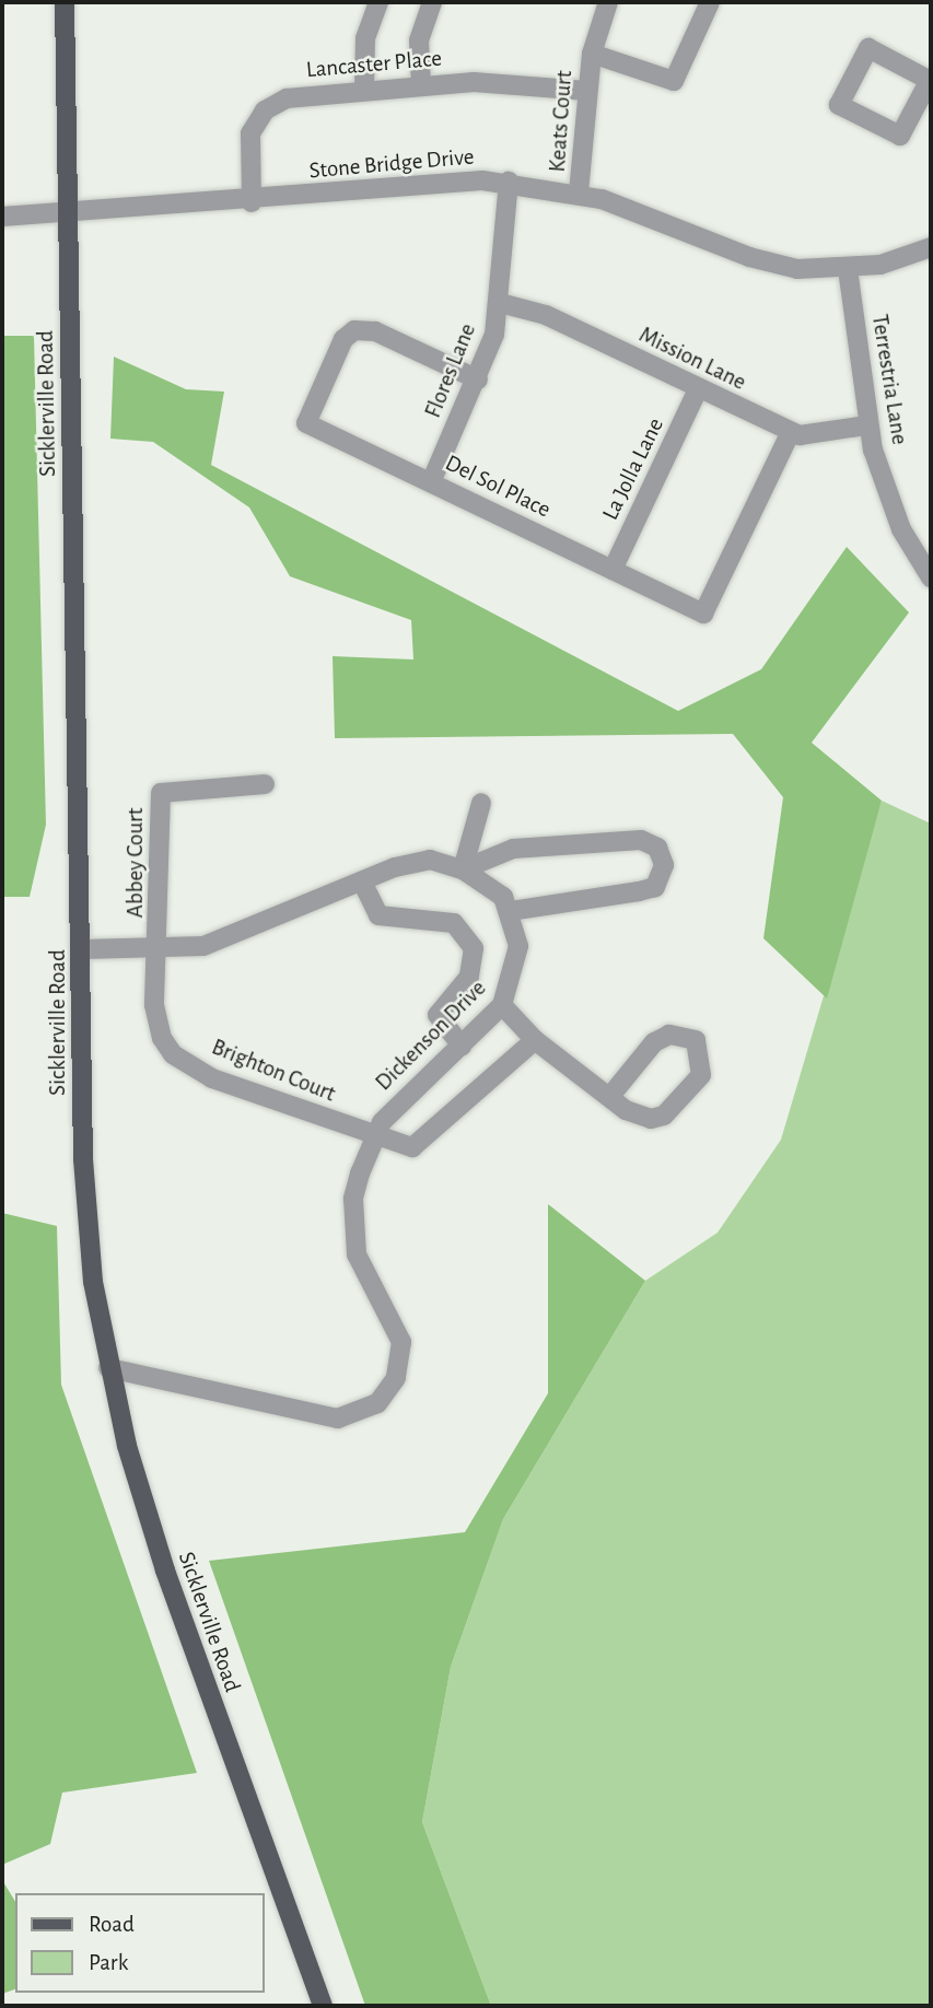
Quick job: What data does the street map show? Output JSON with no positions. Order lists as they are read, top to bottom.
{
  "streets": {
    "main road": ["Sicklerville Road"],
    "street": [
      "Lancaster Place",
      "Keats Court",
      "Stone Bridge Drive",
      "Mission Lane",
      "Flores Lane",
      "Terrestria Lane",
      "La Jolla Lane",
      "Del Sol Place",
      "Abbey Court",
      "Dickenson Drive",
      "Brighton Court"
    ]
  },
  "crossings": [
    ["Lancaster Place", "Keats Court"],
    ["Lancaster Place", "Stone Bridge Drive"],
    ["Keats Court", "Stone Bridge Drive"],
    ["Stone Bridge Drive", "Flores Lane"],
    ["Stone Bridge Drive", "Terrestria Lane"],
    ["Stone Bridge Drive", "Sicklerville Road"],
    ["Mission Lane", "Flores Lane"],
    ["Mission Lane", "Terrestria Lane"],
    ["Mission Lane", "La Jolla Lane"],
    ["Mission Lane", "Del Sol Place"],
    ["Flores Lane", "Del Sol Place"],
    ["Sicklerville Road", "Dickenson Drive"],
    ["La Jolla Lane", "Del Sol Place"],
    ["Abbey Court", "Brighton Court"],
    ["Dickenson Drive", "Brighton Court"]
  ],
  "legend": ["Road", "Park"]
}
